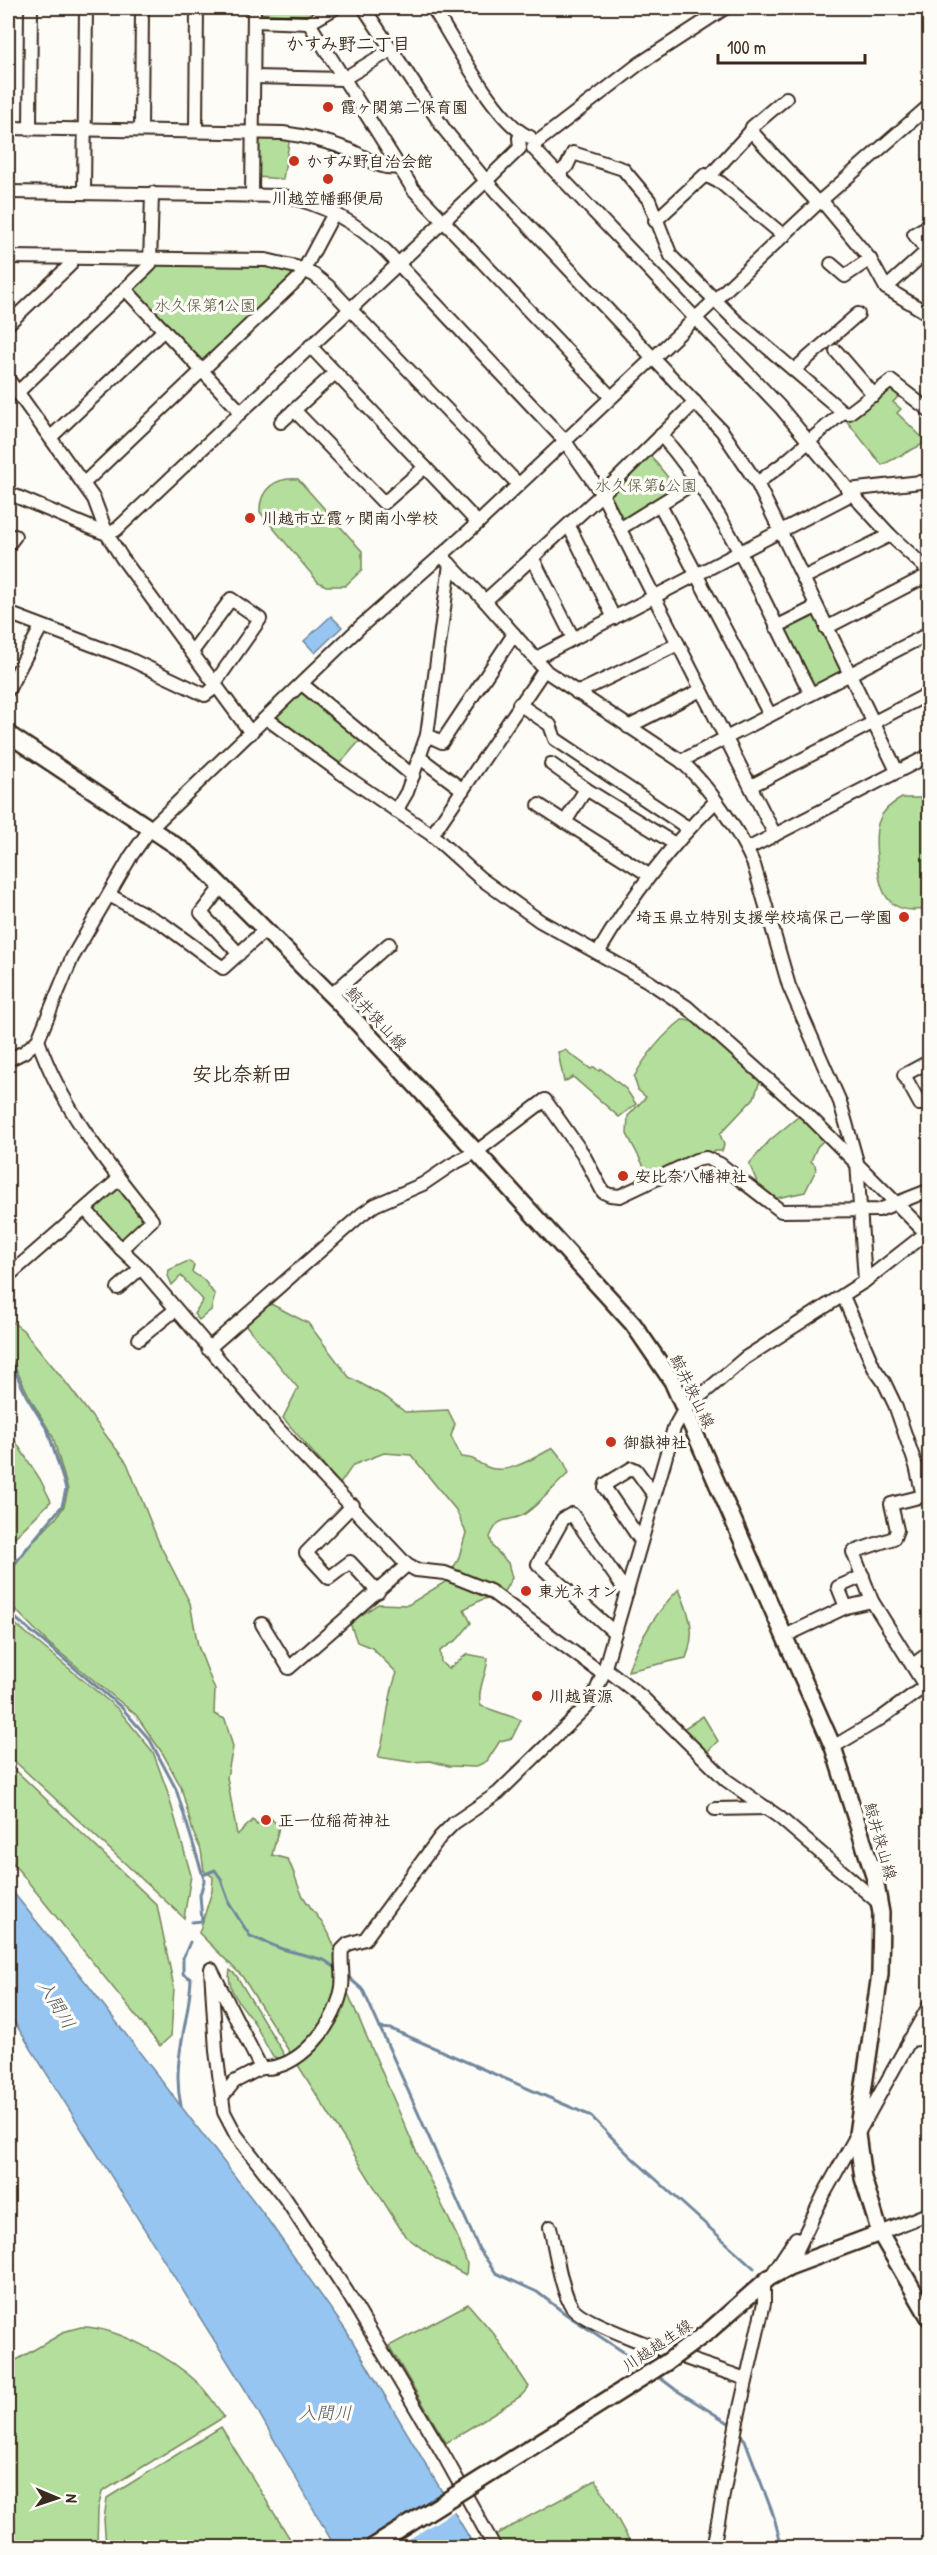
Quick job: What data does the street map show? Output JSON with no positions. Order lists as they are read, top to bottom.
{
  "streets": {
    "main road": ["鯨井狭山線", "川越越生線"]
  },
  "crossings": [
    ["鯨井狭山線", "川越越生線"]
  ],
  "districts": ["かすみ野二丁目", "安比奈新田"],
  "water": ["入間川"],
  "parks": ["水久保第1公園", "水久保第6公園"],
  "places": [
    "霞ヶ関第二保育園",
    "かすみ野自治会館",
    "川越笠幡郵便局",
    "川越市立霞ヶ関南小学校",
    "埼玉県立特別支援学校塙保己一学園",
    "安比奈八幡神社",
    "御嶽神社",
    "東光ネオン",
    "川越資源",
    "正一位稲荷神社"
  ],
  "scale_bar": "100 m",
  "north": "right"
}
